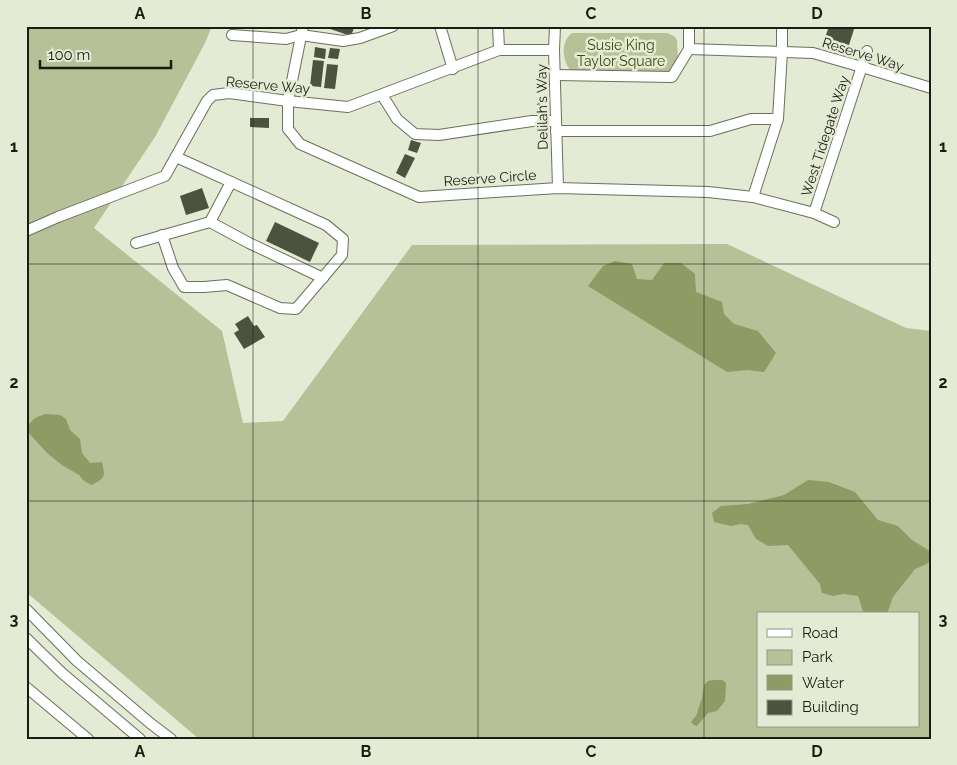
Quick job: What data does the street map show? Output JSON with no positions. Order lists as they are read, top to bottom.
{
  "streets": {
    "street": [
      "Reserve Way",
      "Delilah's Way",
      "West Tidegate Way",
      "Reserve Circle"
    ]
  },
  "crossings": [
    ["Reserve Way", "Delilah's Way"],
    ["Reserve Way", "West Tidegate Way"],
    ["Reserve Way", "Reserve Circle"],
    ["Delilah's Way", "Reserve Circle"],
    ["West Tidegate Way", "Reserve Circle"]
  ],
  "parks": ["Susie King Taylor Square"],
  "legend": [
    "Road",
    "Park",
    "Water",
    "Building"
  ],
  "scale_bar": "100 m",
  "grid": {
    "columns": [
      "A",
      "B",
      "C",
      "D"
    ],
    "rows": ["1", "2", "3"]
  }
}
